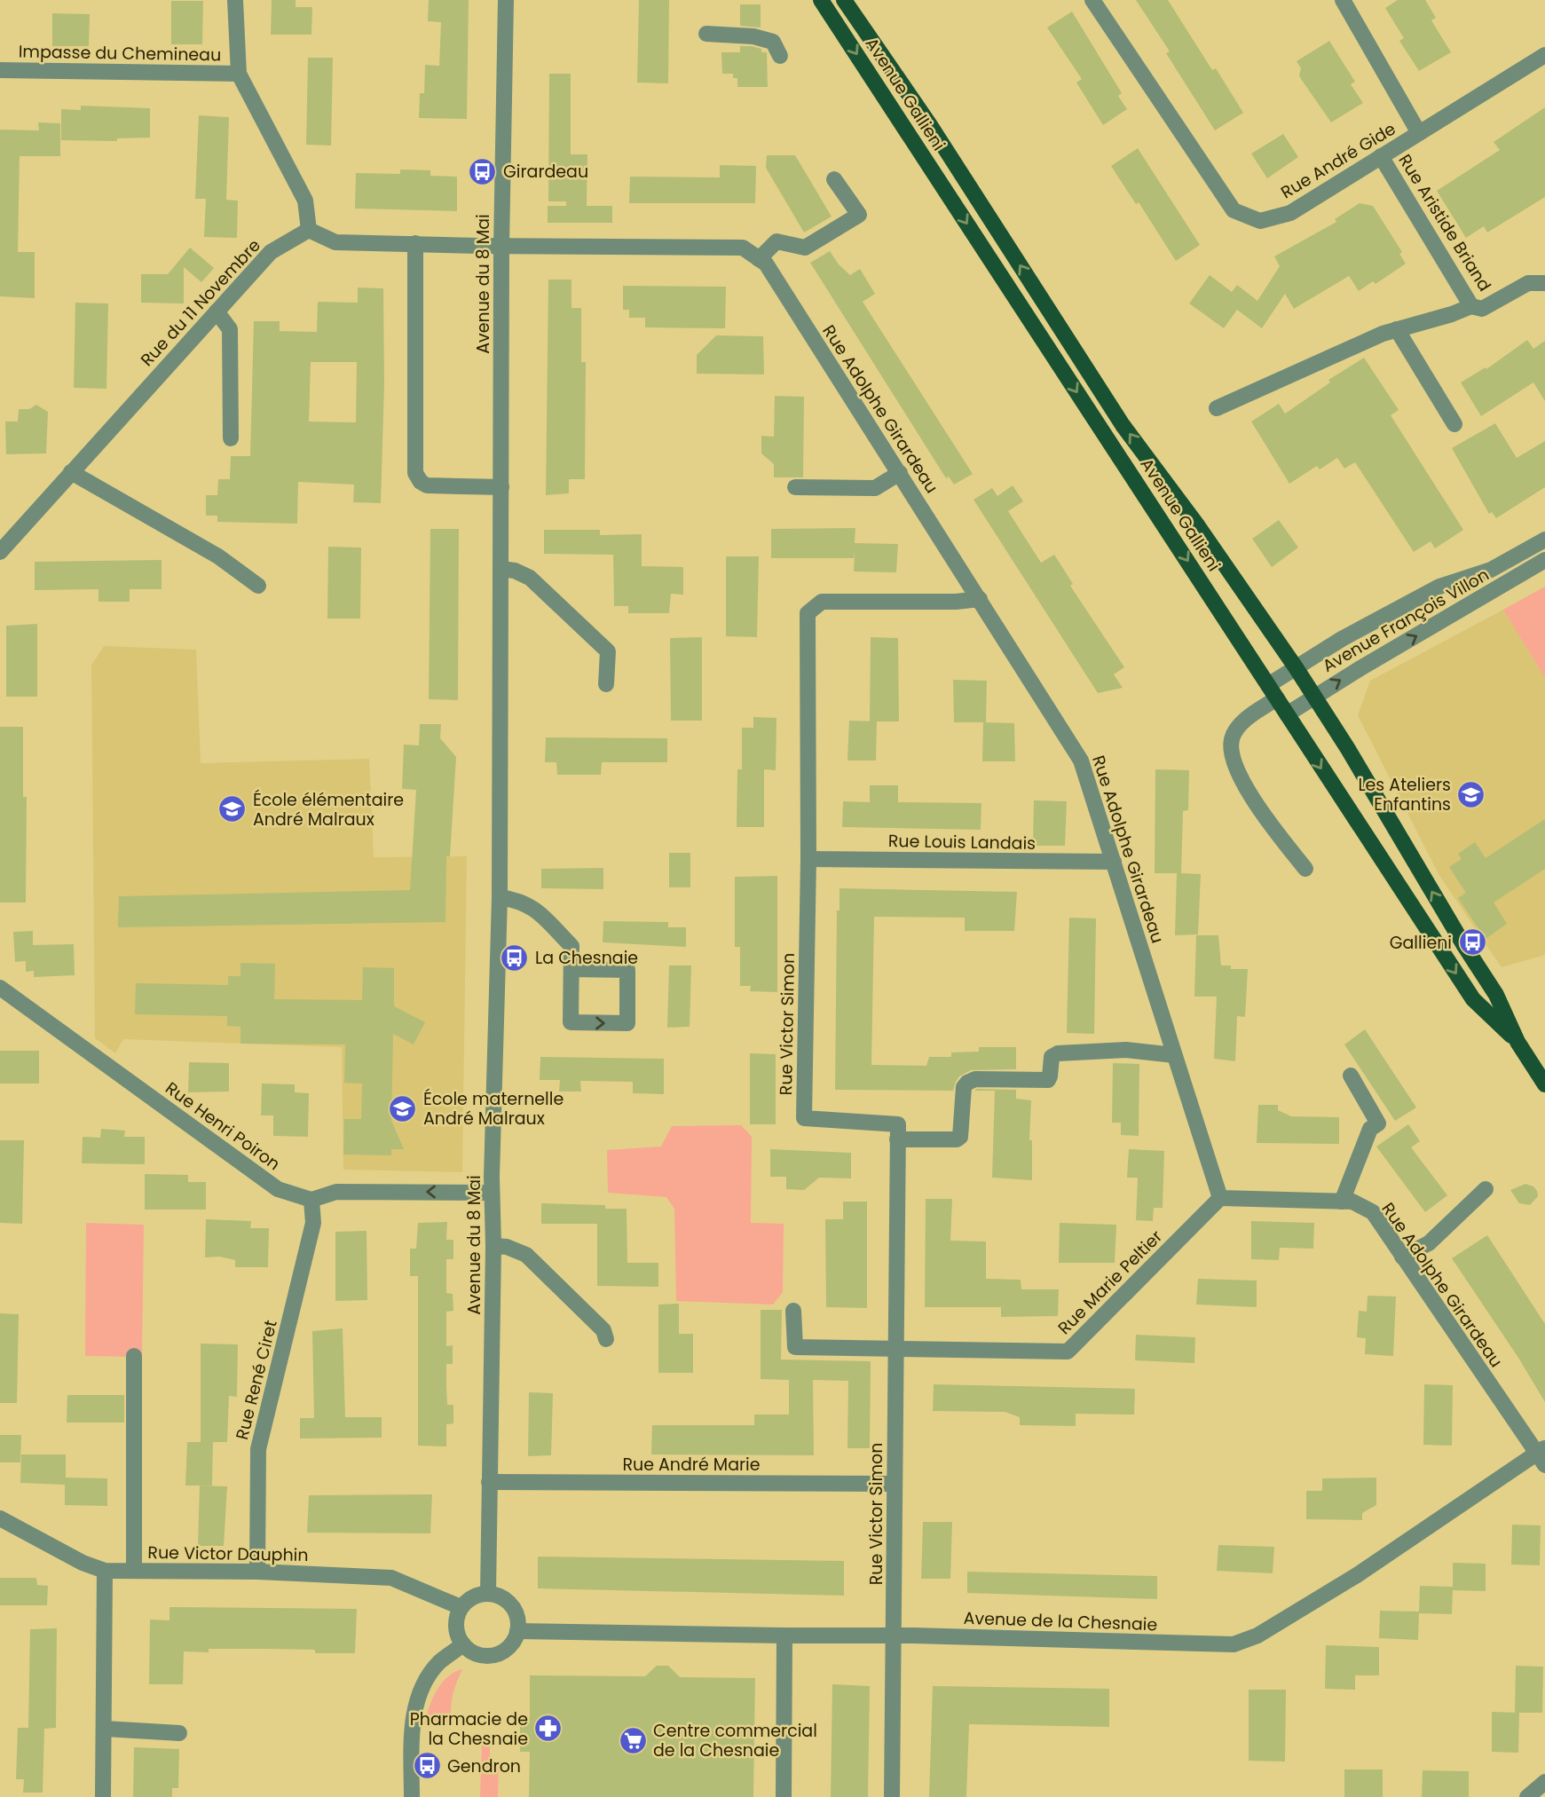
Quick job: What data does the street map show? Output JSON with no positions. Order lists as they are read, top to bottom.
{
  "streets": {
    "main road": ["Avenue Gallieni"],
    "street": [
      "Impasse du Chemineau",
      "Rue André Gide",
      "Rue Aristide Briand",
      "Avenue du 8 Mai",
      "Rue du 11 Novembre",
      "Rue Adolphe Girardeau",
      "Avenue François Villon",
      "Rue Louis Landais",
      "Rue Victor Simon",
      "Rue Henri Poiron",
      "Rue Marie Peltier",
      "Rue René Ciret",
      "Rue André Marie",
      "Rue Victor Dauphin",
      "Avenue de la Chesnaie"
    ]
  },
  "crossings": [
    ["Avenue Gallieni", "Avenue François Villon"],
    ["Rue André Gide", "Rue Aristide Briand"],
    ["Avenue du 8 Mai", "Rue Adolphe Girardeau"],
    ["Avenue du 8 Mai", "Rue André Marie"],
    ["Avenue du 8 Mai", "Rue Victor Dauphin"],
    ["Avenue du 8 Mai", "Avenue de la Chesnaie"],
    ["Rue Adolphe Girardeau", "Rue Louis Landais"],
    ["Rue Adolphe Girardeau", "Rue Victor Simon"],
    ["Rue Adolphe Girardeau", "Rue Marie Peltier"],
    ["Rue Adolphe Girardeau", "Avenue de la Chesnaie"],
    ["Rue Louis Landais", "Rue Victor Simon"],
    ["Rue Victor Simon", "Rue Marie Peltier"],
    ["Rue Victor Simon", "Rue André Marie"],
    ["Rue Victor Simon", "Avenue de la Chesnaie"],
    ["Rue Henri Poiron", "Rue René Ciret"],
    ["Rue René Ciret", "Rue Victor Dauphin"],
    ["Rue Victor Dauphin", "Avenue de la Chesnaie"]
  ],
  "places": {
    "bus stop": [
      "Girardeau",
      "Gallieni",
      "La Chesnaie",
      "Gendron"
    ],
    "school or university": ["Les Ateliers Enfantins", "École élémentaire André Malraux", "École maternelle André Malraux"],
    "pharmacy": ["Pharmacie de la Chesnaie"],
    "supermarket": ["Centre commercial de la Chesnaie"]
  }
}
